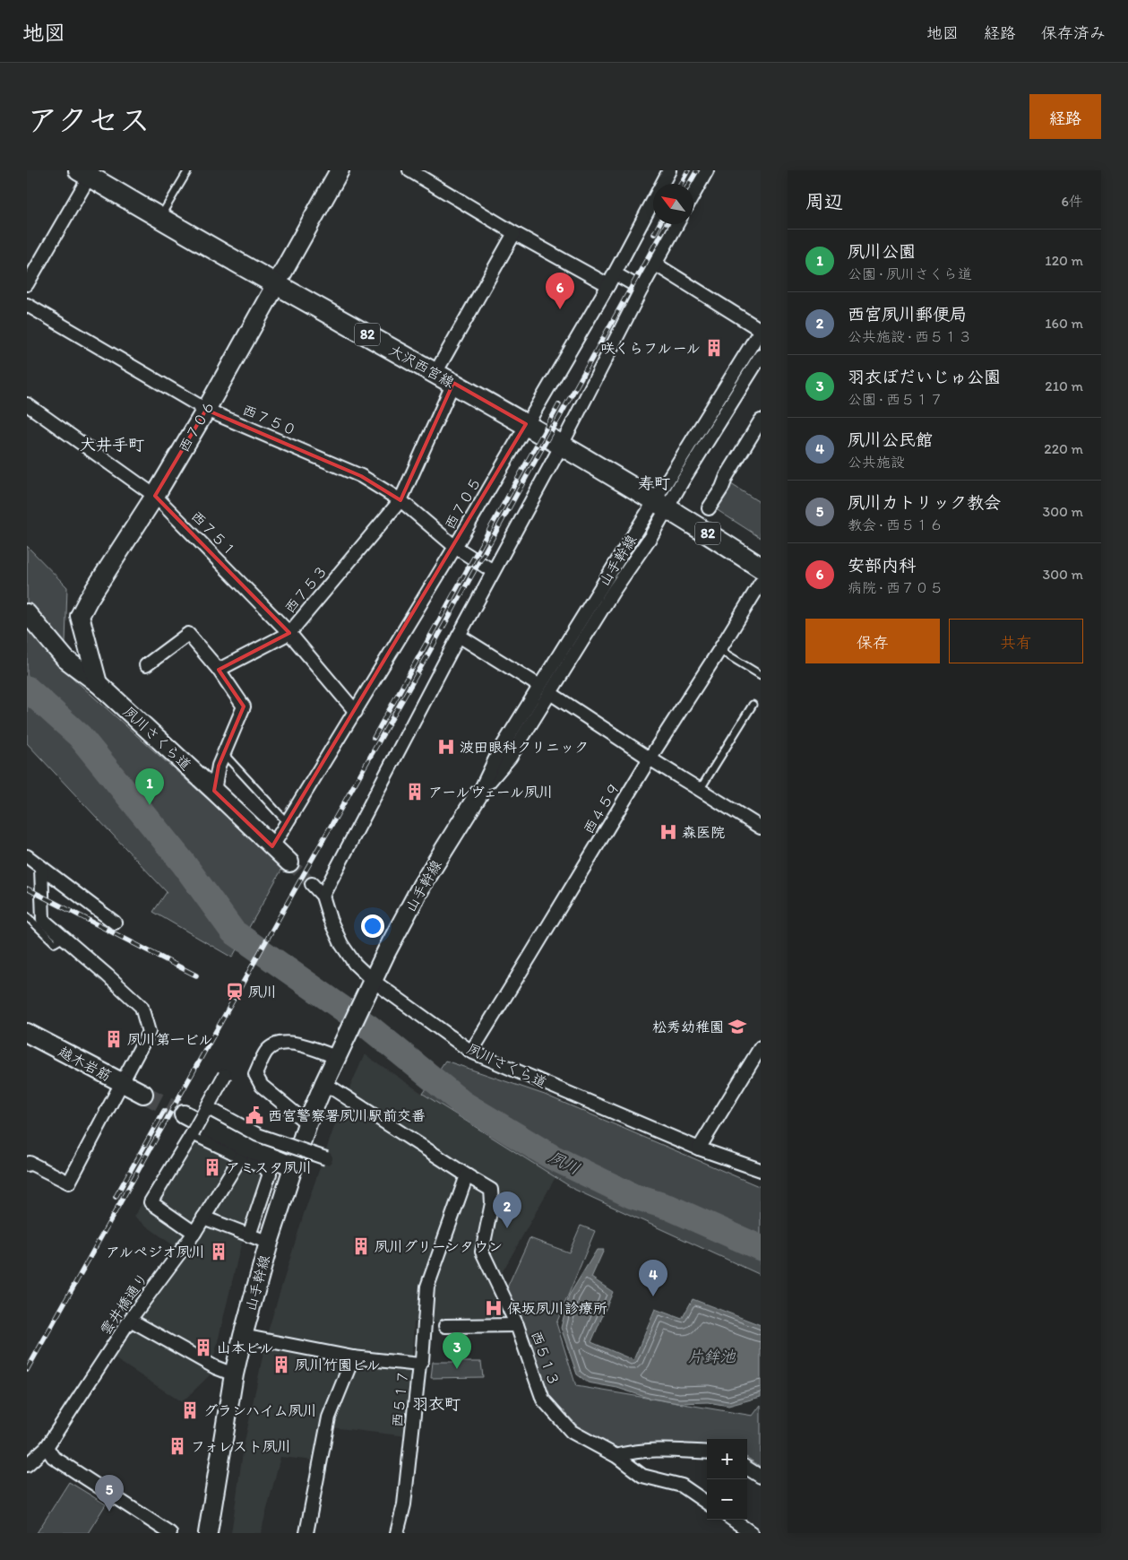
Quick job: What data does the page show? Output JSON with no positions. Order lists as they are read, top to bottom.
{
  "streets": {
    "main road": ["82", "大沢西宮線"],
    "street": [
      "西７５０",
      "西７０６",
      "西７０５",
      "西７５１",
      "山手幹線",
      "西７５３",
      "夙川さくら道",
      "西４５９",
      "越木岩筋",
      "雲井橋通り",
      "西５１３",
      "西５１７"
    ]
  },
  "crossings": [
    ["大沢西宮線", "西７０６"],
    ["大沢西宮線", "西７０５"],
    ["大沢西宮線", "山手幹線"],
    ["大沢西宮線", "西７５３"],
    ["西７５０", "西７０６"],
    ["西７５０", "西７０５"],
    ["西７５０", "西７５３"],
    ["西７０６", "西７５１"],
    ["西７０６", "夙川さくら道"],
    ["西７０５", "西７５１"],
    ["西７０５", "夙川さくら道"],
    ["西７５１", "西７５３"],
    ["山手幹線", "夙川さくら道"],
    ["山手幹線", "西５１７"],
    ["夙川さくら道", "西４５９"]
  ],
  "districts": ["大井手町", "寿町", "羽衣町"],
  "water": ["夙川", "片鉾池"],
  "places": {
    "building": [
      "咲くらフルール",
      "アールヴェール夙川",
      "夙川第一ビル",
      "アミスタ夙川",
      "夙川グリーンタウン",
      "アルペジオ夙川",
      "山本ビル",
      "夙川竹園ビル",
      "グランハイム夙川",
      "フォレスト夙川"
    ],
    "hospital": ["波田眼科クリニック", "森医院", "保坂夙川診療所"],
    "station": ["夙川"],
    "school or university": ["松秀幼稚園"],
    "public building": ["西宮警察署夙川駅前交番"]
  },
  "north": "top left",
  "page": {
    "header": "地図",
    "nav": ["地図", "経路", "保存済み"],
    "title": "アクセス",
    "buttons": [
      "経路",
      ["保存", "共有"]
    ],
    "heading": ["周辺", "6件"],
    "list": [
      {
        "mark": "1",
        "name": "夙川公園",
        "note": "公園 · 夙川さくら道",
        "value": "120 m"
      },
      {
        "mark": "2",
        "name": "西宮夙川郵便局",
        "note": "公共施設 · 西５１３",
        "value": "160 m"
      },
      {
        "mark": "3",
        "name": "羽衣ぼだいじゅ公園",
        "note": "公園 · 西５１７",
        "value": "210 m"
      },
      {
        "mark": "4",
        "name": "夙川公民館",
        "note": "公共施設",
        "value": "220 m"
      },
      {
        "mark": "5",
        "name": "夙川カトリック教会",
        "note": "教会 · 西５１６",
        "value": "300 m"
      },
      {
        "mark": "6",
        "name": "安部内科",
        "note": "病院 · 西７０５",
        "value": "300 m"
      }
    ],
    "pins": [
      "6",
      "1",
      "2",
      "4",
      "3",
      "5"
    ],
    "map_buttons": ["+", "−"]
  }
}
